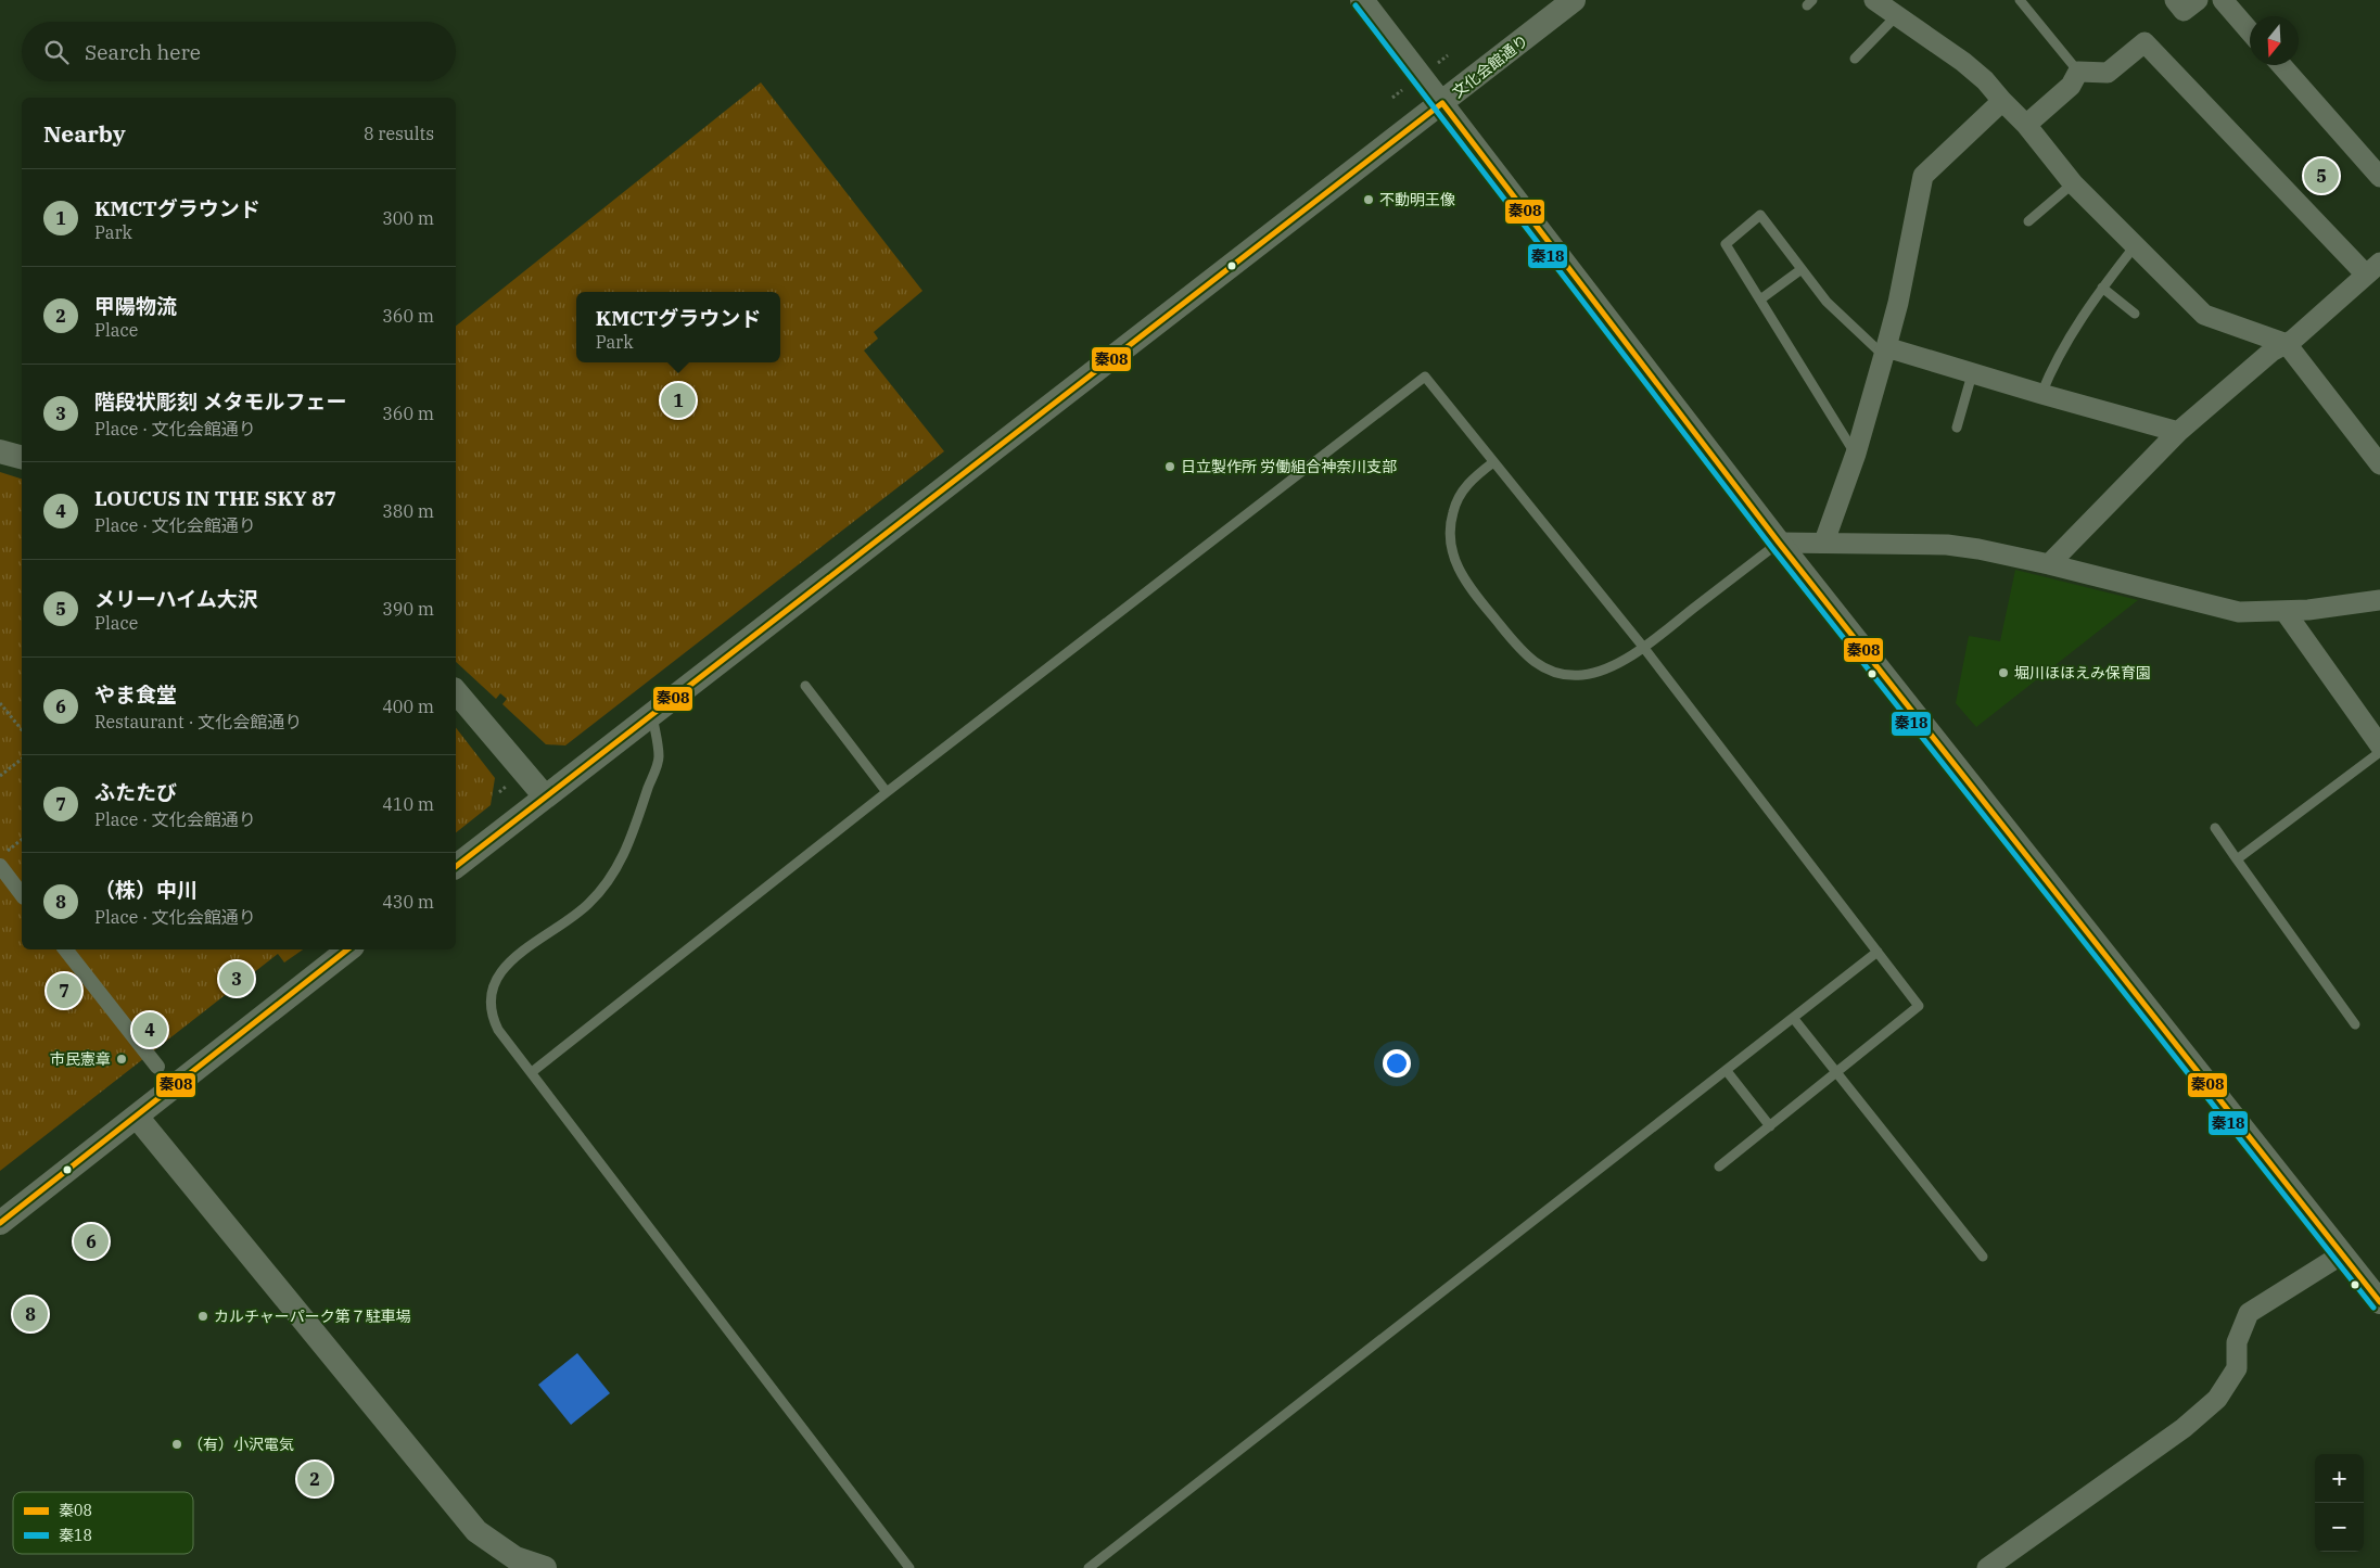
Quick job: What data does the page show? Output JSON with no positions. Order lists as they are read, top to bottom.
{
  "streets": {
    "street": ["文化会館通り"]
  },
  "places": [
    "不動明王像",
    "日立製作所 労働組合神奈川支部",
    "堀川ほほえみ保育園",
    "市民憲章",
    "カルチャーパーク第７駐車場",
    "（有）小沢電気"
  ],
  "lines": ["transit line 秦18", "transit line 秦08"],
  "legend": ["秦08", "秦18"],
  "north": "bottom",
  "page": {
    "search": "Search here",
    "heading": ["Nearby", "8 results"],
    "pins": [
      "5",
      "1",
      "3",
      "7",
      "4",
      "6",
      "8",
      "2"
    ],
    "list": [
      {
        "mark": "1",
        "name": "KMCTグラウンド",
        "note": "Park",
        "value": "300 m"
      },
      {
        "mark": "2",
        "name": "甲陽物流",
        "note": "Place",
        "value": "360 m"
      },
      {
        "mark": "3",
        "name": "階段状彫刻 メタモルフェー",
        "note": "Place · 文化会館通り",
        "value": "360 m"
      },
      {
        "mark": "4",
        "name": "LOUCUS IN THE SKY 87",
        "note": "Place · 文化会館通り",
        "value": "380 m"
      },
      {
        "mark": "5",
        "name": "メリーハイム大沢",
        "note": "Place",
        "value": "390 m"
      },
      {
        "mark": "6",
        "name": "やま食堂",
        "note": "Restaurant · 文化会館通り",
        "value": "400 m"
      },
      {
        "mark": "7",
        "name": "ふたたび",
        "note": "Place · 文化会館通り",
        "value": "410 m"
      },
      {
        "mark": "8",
        "name": "（株）中川",
        "note": "Place · 文化会館通り",
        "value": "430 m"
      }
    ],
    "popup": ["KMCTグラウンド", "Park"],
    "map_buttons": ["+", "−"]
  }
}
